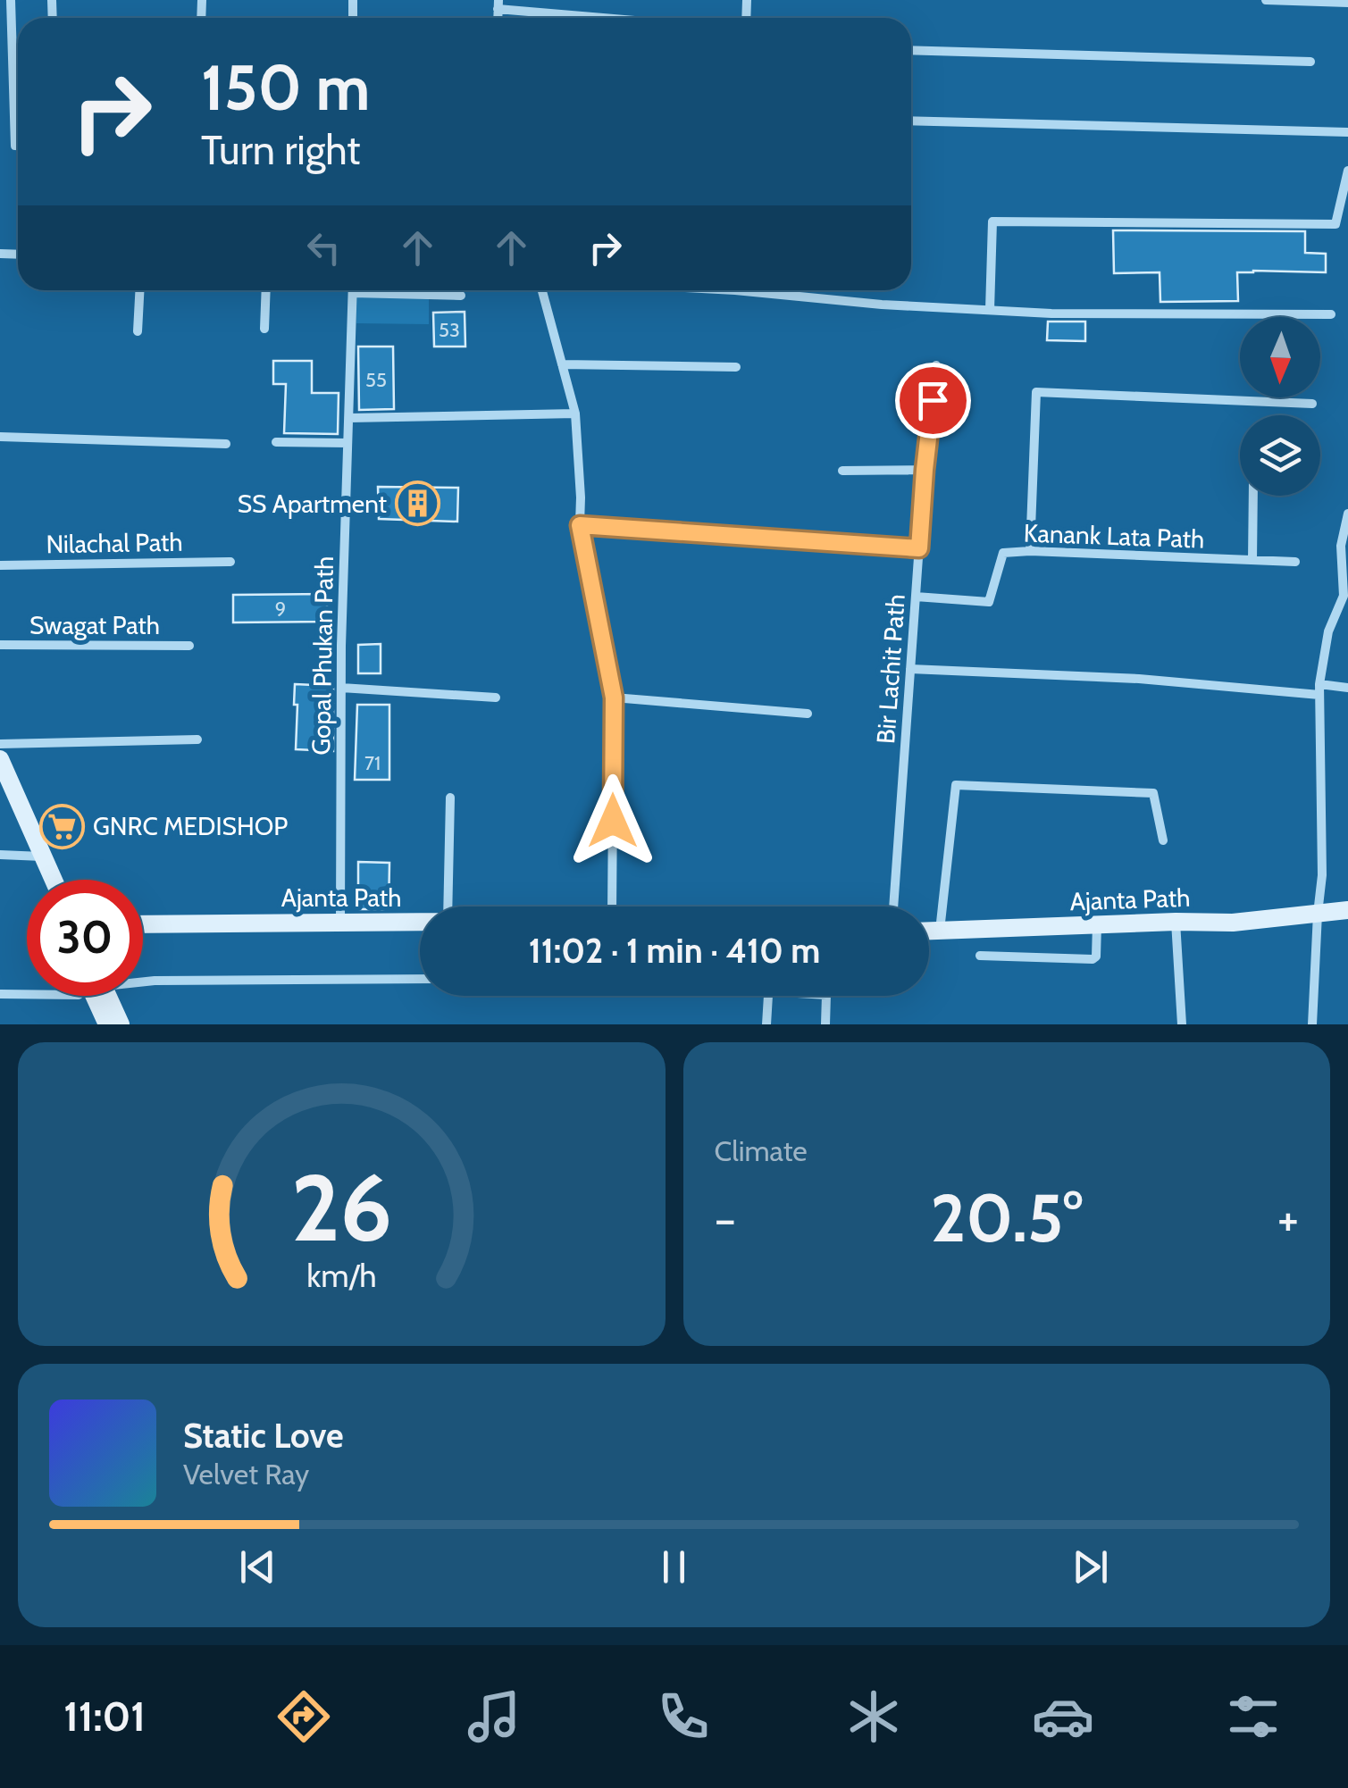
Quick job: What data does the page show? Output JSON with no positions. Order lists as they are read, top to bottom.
{
  "streets": {
    "street": [
      "Kanank Lata Path",
      "Nilachal Path",
      "Swagat Path",
      "Gopal Phukan Path",
      "Bir Lachit Path",
      "Ajanta Path"
    ]
  },
  "crossings": [
    ["Kanank Lata Path", "Bir Lachit Path"],
    ["Gopal Phukan Path", "Ajanta Path"]
  ],
  "places": {
    "building": ["SS Apartment"],
    "supermarket": ["GNRC MEDISHOP"]
  },
  "house_numbers": [
    "53",
    "55",
    "9",
    "71"
  ],
  "north": "bottom",
  "page": {
    "turn": ["150 m", "Turn right"],
    "limit": "30",
    "trip": "11:02 · 1 min · 410 m",
    "tile": "Climate",
    "heat": ["−", "20.5°", "+"],
    "song": ["Static Love", "Velvet Ray"],
    "tabs": "11:01",
    "gauge": ["26", "km/h"]
  }
}
